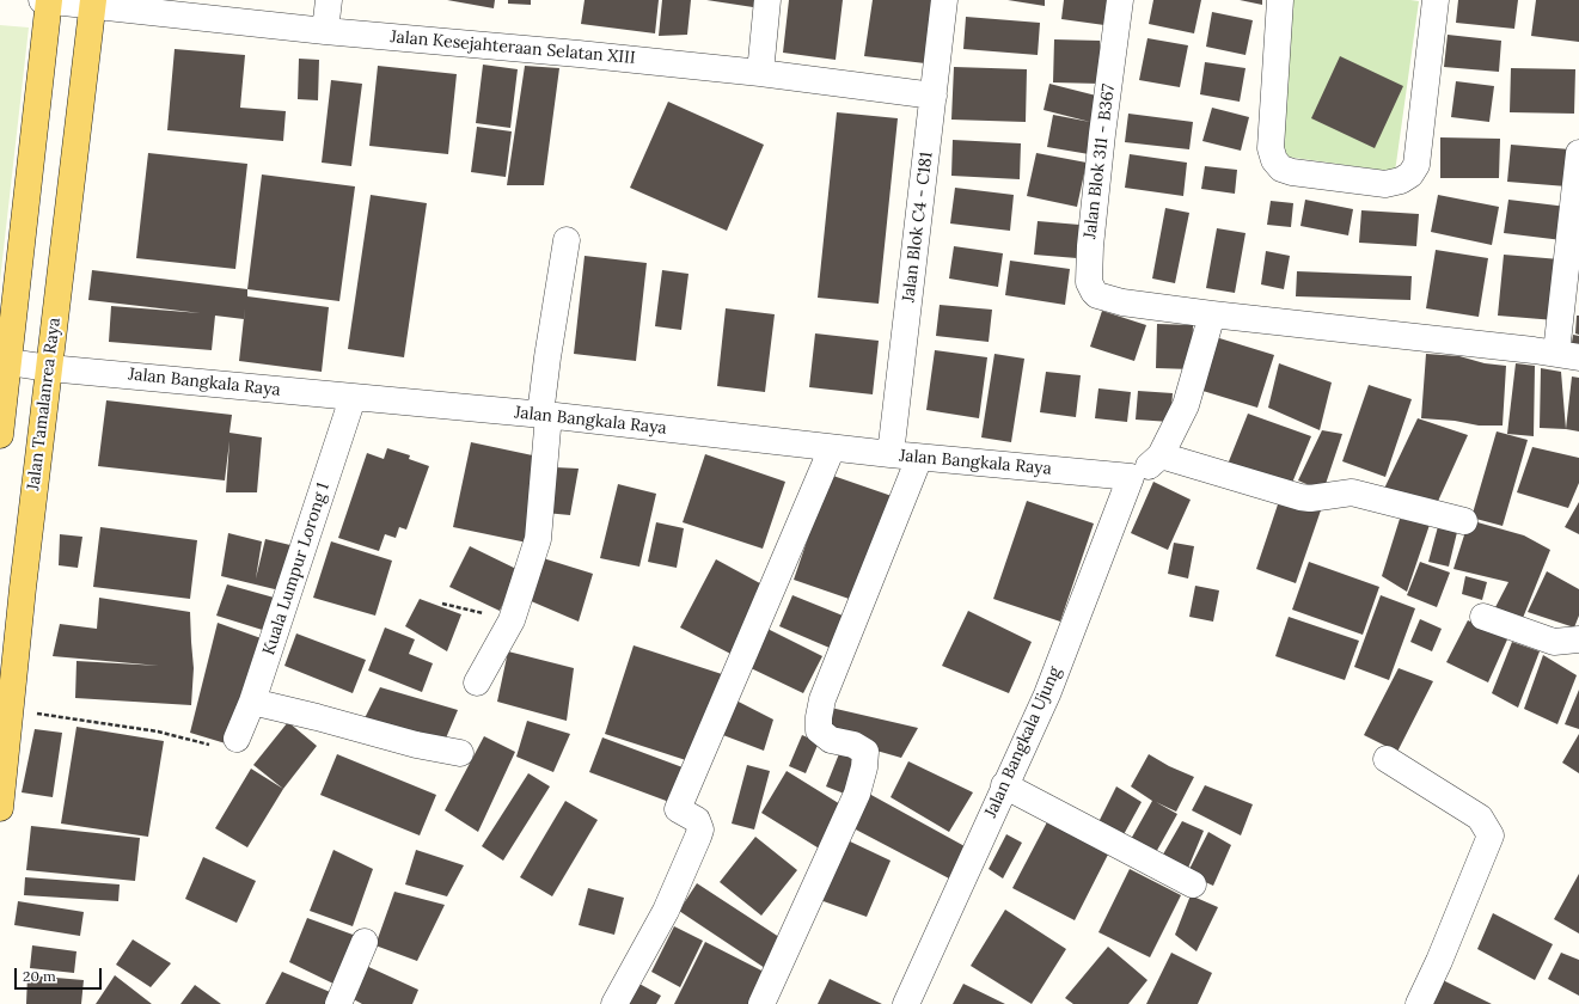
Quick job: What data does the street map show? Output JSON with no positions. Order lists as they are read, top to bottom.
{
  "streets": {
    "main road": ["Jalan Tamalanrea Raya"],
    "street": [
      "Jalan Kesejahteraan Selatan XIII",
      "Jalan Blok 311 - B367",
      "Jalan Blok C4 - C181",
      "Jalan Bangkala Raya",
      "Kuala Lumpur Lorong 1",
      "Jalan Bangkala Ujung"
    ]
  },
  "crossings": [
    ["Jalan Kesejahteraan Selatan XIII", "Jalan Blok C4 - C181"],
    ["Jalan Kesejahteraan Selatan XIII", "Jalan Tamalanrea Raya"],
    ["Jalan Blok C4 - C181", "Jalan Bangkala Raya"],
    ["Jalan Bangkala Raya", "Jalan Tamalanrea Raya"],
    ["Jalan Bangkala Raya", "Kuala Lumpur Lorong 1"],
    ["Jalan Bangkala Raya", "Jalan Bangkala Ujung"]
  ],
  "scale_bar": "20 m"
}
